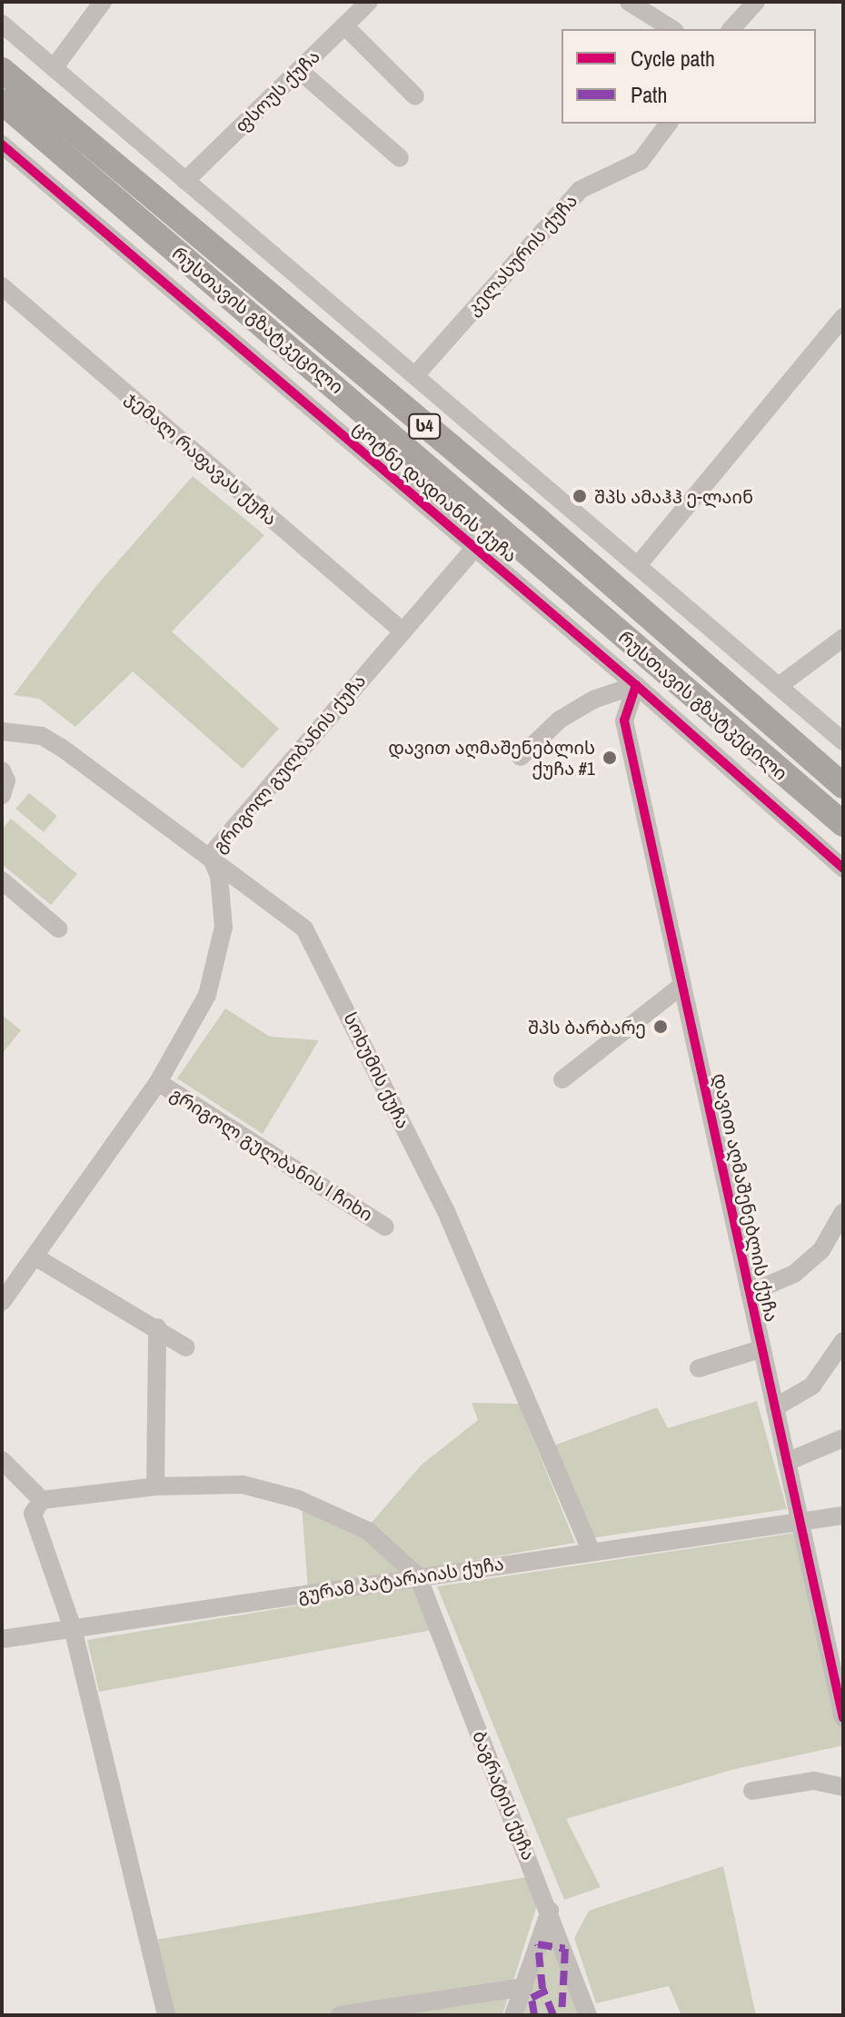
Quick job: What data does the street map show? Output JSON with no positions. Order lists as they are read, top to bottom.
{
  "streets": {
    "highway": ["რუსთავის გზატკეცილი", "ს4"],
    "street": [
      "ფსოუს ქუჩა",
      "კელასურის ქუჩა",
      "ჯემალ რაფავას ქუჩა",
      "ცოტნე დადიანის ქუჩა",
      "გრიგოლ გულბანის ქუჩა",
      "სოხუმის ქუჩა",
      "გრიგოლ გულბანის I ჩიხი",
      "დავით აღმაშენებლის ქუჩა",
      "გურამ პატარაიას ქუჩა",
      "ბაგრატის ქუჩა"
    ]
  },
  "crossings": [
    ["ჯემალ რაფავას ქუჩა", "გრიგოლ გულბანის ქუჩა"],
    ["ცოტნე დადიანის ქუჩა", "გრიგოლ გულბანის ქუჩა"],
    ["ცოტნე დადიანის ქუჩა", "დავით აღმაშენებლის ქუჩა"],
    ["გრიგოლ გულბანის ქუჩა", "სოხუმის ქუჩა"],
    ["გრიგოლ გულბანის ქუჩა", "გრიგოლ გულბანის I ჩიხი"],
    ["სოხუმის ქუჩა", "გურამ პატარაიას ქუჩა"],
    ["დავით აღმაშენებლის ქუჩა", "გურამ პატარაიას ქუჩა"],
    ["გურამ პატარაიას ქუჩა", "ბაგრატის ქუჩა"]
  ],
  "places": ["შპს ამაჰჰ ე-ლაინ", "დავით აღმაშენებლის ქუჩა #1", "შპს ბარბარე"],
  "legend": ["Cycle path", "Path"]
}
